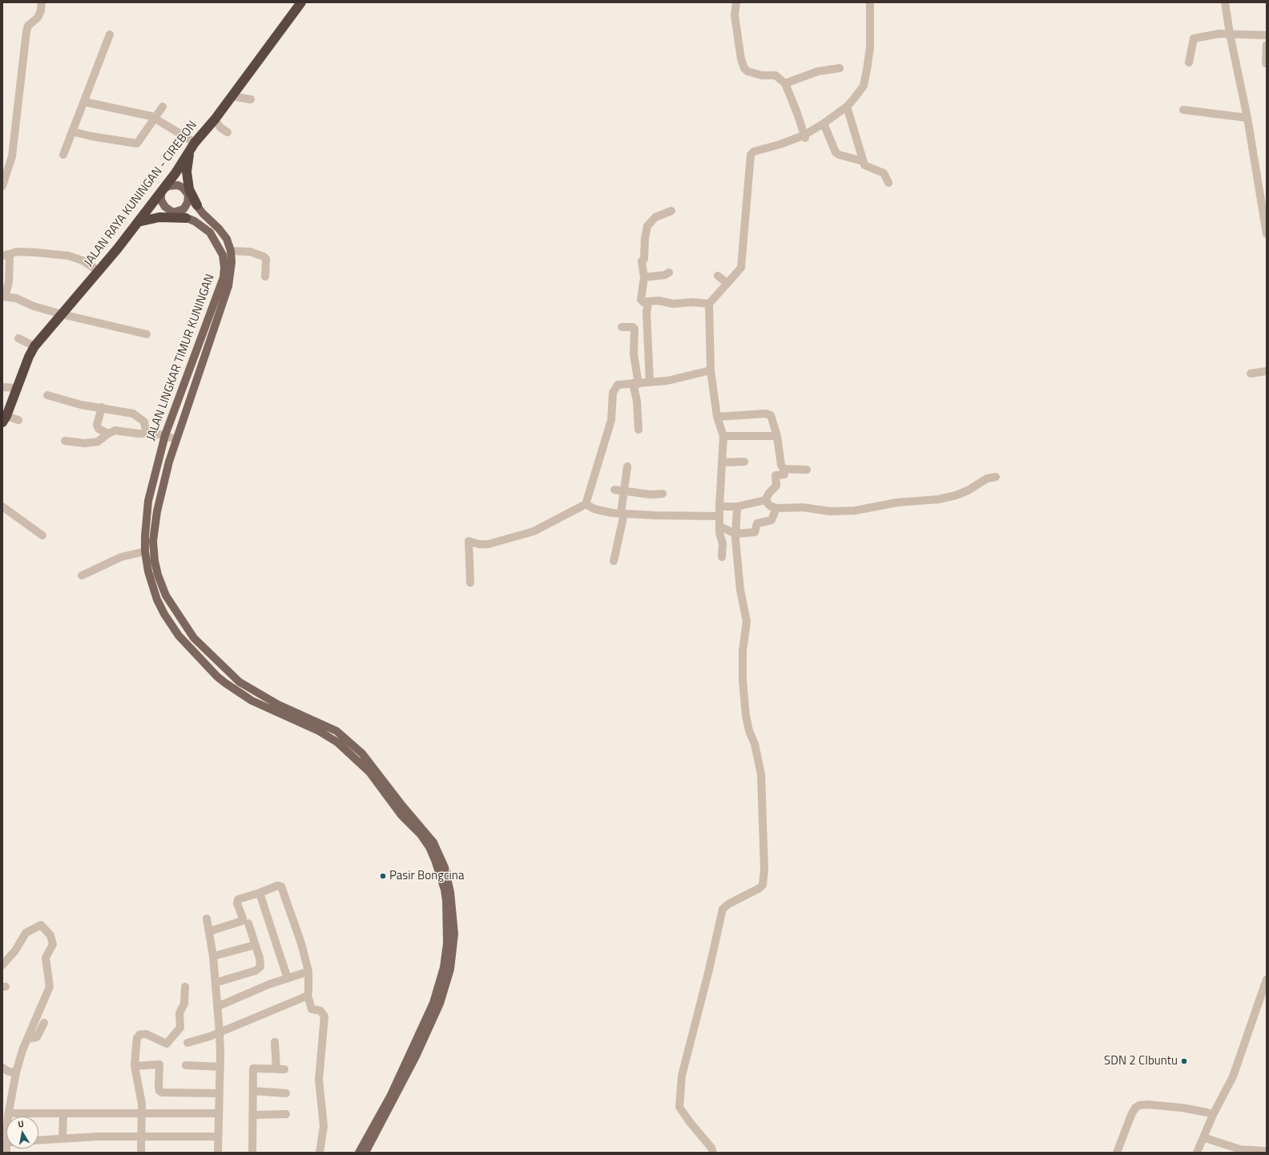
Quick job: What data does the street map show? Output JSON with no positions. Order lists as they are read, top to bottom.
{
  "streets": {
    "highway": ["JALAN RAYA KUNINGAN - CIREBON"],
    "main road": ["JALAN LINGKAR TIMUR KUNINGAN"]
  },
  "crossings": [
    ["JALAN RAYA KUNINGAN - CIREBON", "JALAN LINGKAR TIMUR KUNINGAN"]
  ],
  "places": ["Pasir Bongcina", "SDN 2 CIbuntu"],
  "north": "top"
}
